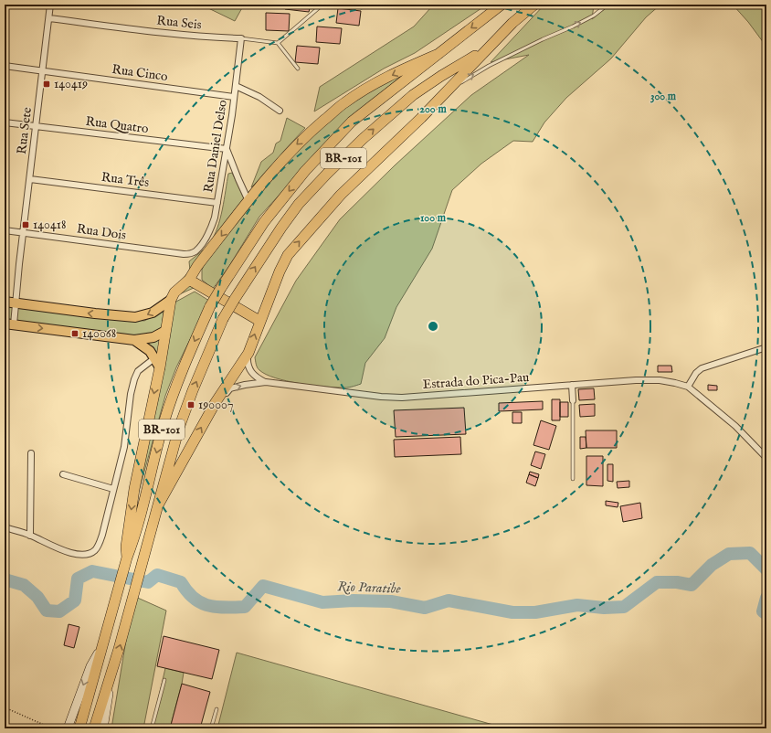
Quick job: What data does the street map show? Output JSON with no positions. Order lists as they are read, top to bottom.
{
  "streets": {
    "highway": ["BR-101"],
    "street": [
      "Rua Seis",
      "Rua Cinco",
      "Rua Quatro",
      "Rua Sete",
      "Rua Daniel Delso",
      "Rua Três",
      "Rua Dois",
      "Estrada do Pica-Pau"
    ]
  },
  "crossings": [
    ["Rua Seis", "Rua Sete"],
    ["Rua Seis", "Rua Daniel Delso"],
    ["Rua Cinco", "Rua Sete"],
    ["Rua Cinco", "Rua Daniel Delso"],
    ["Rua Quatro", "Rua Sete"],
    ["Rua Quatro", "Rua Daniel Delso"],
    ["Rua Sete", "Rua Três"],
    ["Rua Sete", "Rua Dois"],
    ["Rua Daniel Delso", "Rua Três"],
    ["Rua Daniel Delso", "Rua Dois"]
  ],
  "water": ["Rio Paratibe"],
  "places": {
    "transit": [
      "140419",
      "140418",
      "140068",
      "190007"
    ]
  },
  "rings": ["300 m", "200 m", "100 m"]
}
